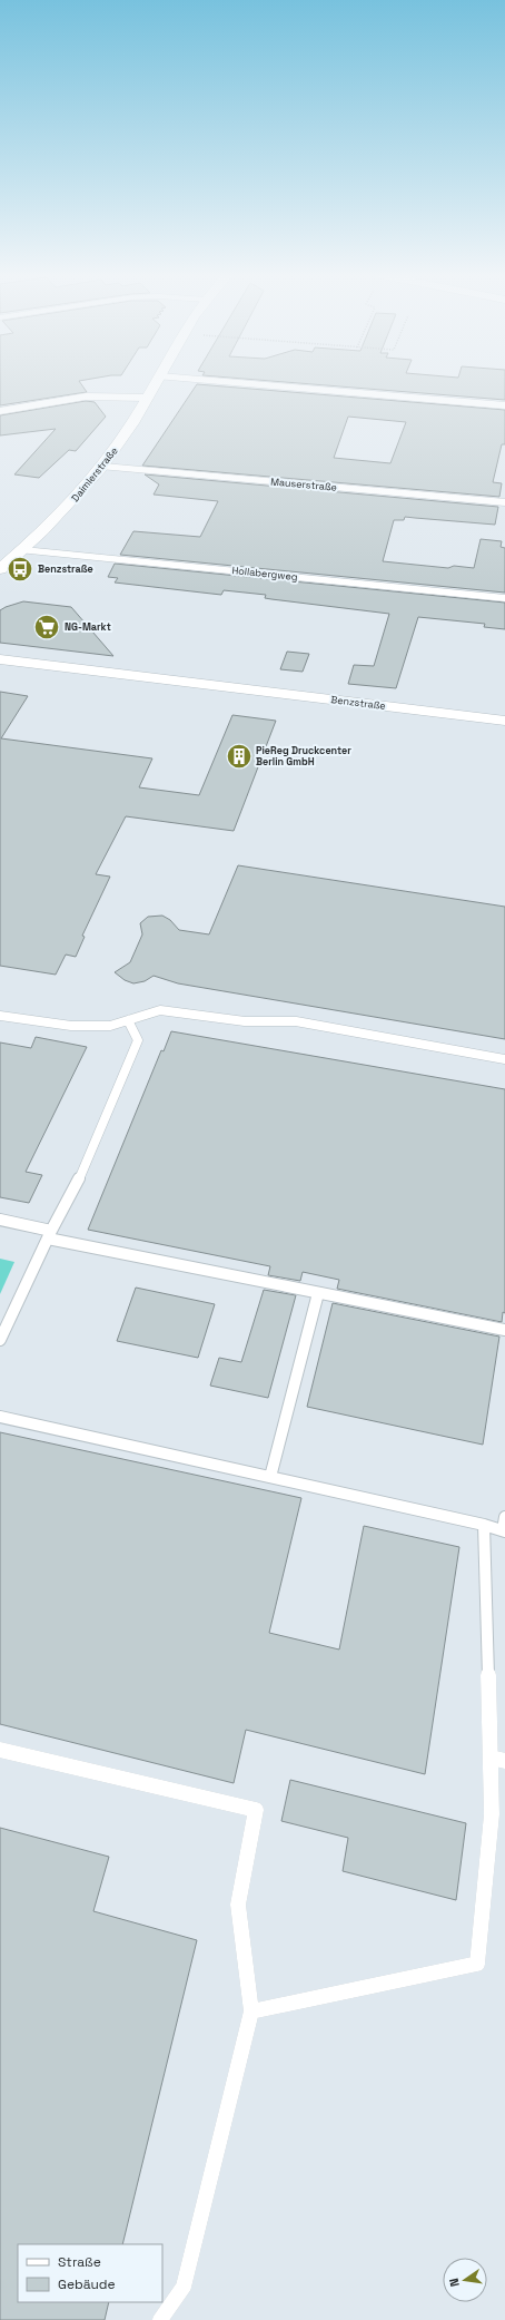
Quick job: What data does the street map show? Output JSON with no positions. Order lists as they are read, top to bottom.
{
  "streets": {
    "street": [
      "Daimlerstraße",
      "Mauserstraße",
      "Hollabergweg",
      "Benzstraße"
    ]
  },
  "crossings": [
    ["Daimlerstraße", "Mauserstraße"],
    ["Daimlerstraße", "Hollabergweg"]
  ],
  "places": {
    "bus stop": ["Benzstraße"],
    "supermarket": ["NG-Markt"],
    "building": ["PieReg Druckcenter Berlin GmbH"]
  },
  "legend": ["Straße", "Gebäude"],
  "north": "left"
}
